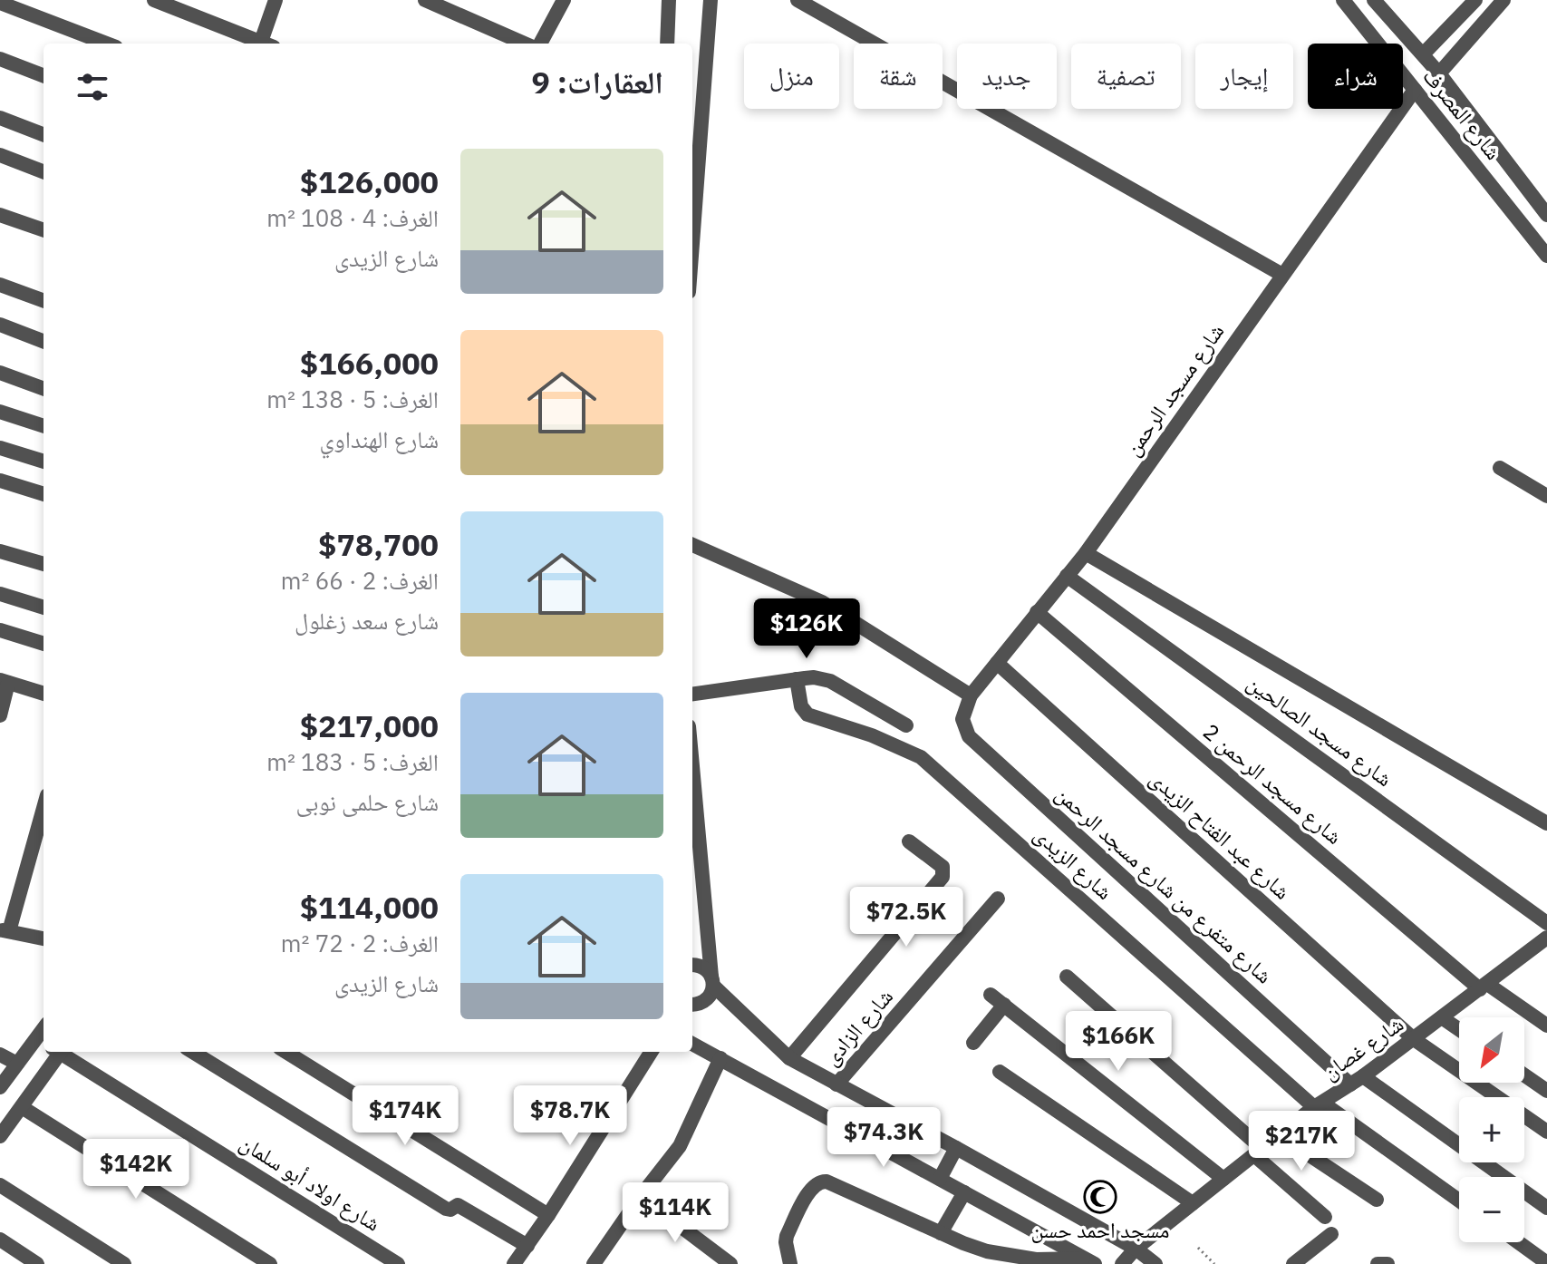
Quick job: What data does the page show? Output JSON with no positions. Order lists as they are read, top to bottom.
{
  "streets": {
    "street": [
      "شارع المصرف",
      "شارع مسجد الرحمن",
      "شارع مسجد الصالحين",
      "شارع مسجد الرحمن 2",
      "شارع عبد الفتاح الزيدى",
      "شارع الزيدى",
      "شارع متفرع من شارع مسجد الرحمن",
      "شارع الزادى",
      "شارع غصان",
      "شارع اولاد أبو سلمان"
    ]
  },
  "crossings": [
    ["شارع المصرف", "شارع مسجد الرحمن"],
    ["شارع مسجد الرحمن", "شارع مسجد الصالحين"],
    ["شارع مسجد الرحمن", "شارع مسجد الرحمن 2"],
    ["شارع مسجد الرحمن", "شارع عبد الفتاح الزيدى"],
    ["شارع مسجد الرحمن", "شارع متفرع من شارع مسجد الرحمن"],
    ["شارع مسجد الرحمن 2", "شارع غصان"],
    ["شارع عبد الفتاح الزيدى", "شارع غصان"],
    ["شارع الزيدى", "شارع غصان"],
    ["شارع متفرع من شارع مسجد الرحمن", "شارع غصان"]
  ],
  "places": {
    "mosque": ["مسجد احمد حسن"]
  },
  "north": "bottom left",
  "page": {
    "chip": [
      "شراء",
      "إيجار",
      "تصفية",
      "جديد",
      "شقة",
      "منزل"
    ],
    "heading": "العقارات: 9",
    "list": [
      {
        "name": "$126,000",
        "note": "الغرف: 4 · 108 m² · شارع الزيدى"
      },
      {
        "name": "$166,000",
        "note": "الغرف: 5 · 138 m² · شارع الهنداوي"
      },
      {
        "name": "$78,700",
        "note": "الغرف: 2 · 66 m² · شارع سعد زغلول"
      },
      {
        "name": "$217,000",
        "note": "الغرف: 5 · 183 m² · شارع حلمى نوبى"
      },
      {
        "name": "$114,000",
        "note": "الغرف: 2 · 72 m² · شارع الزيدى"
      }
    ],
    "price": [
      "$126K",
      "$72.5K",
      "$166K",
      "$174K",
      "$78.7K",
      "$74.3K",
      "$217K",
      "$142K",
      "$114K"
    ],
    "map_buttons": ["+", "−"]
  }
}
